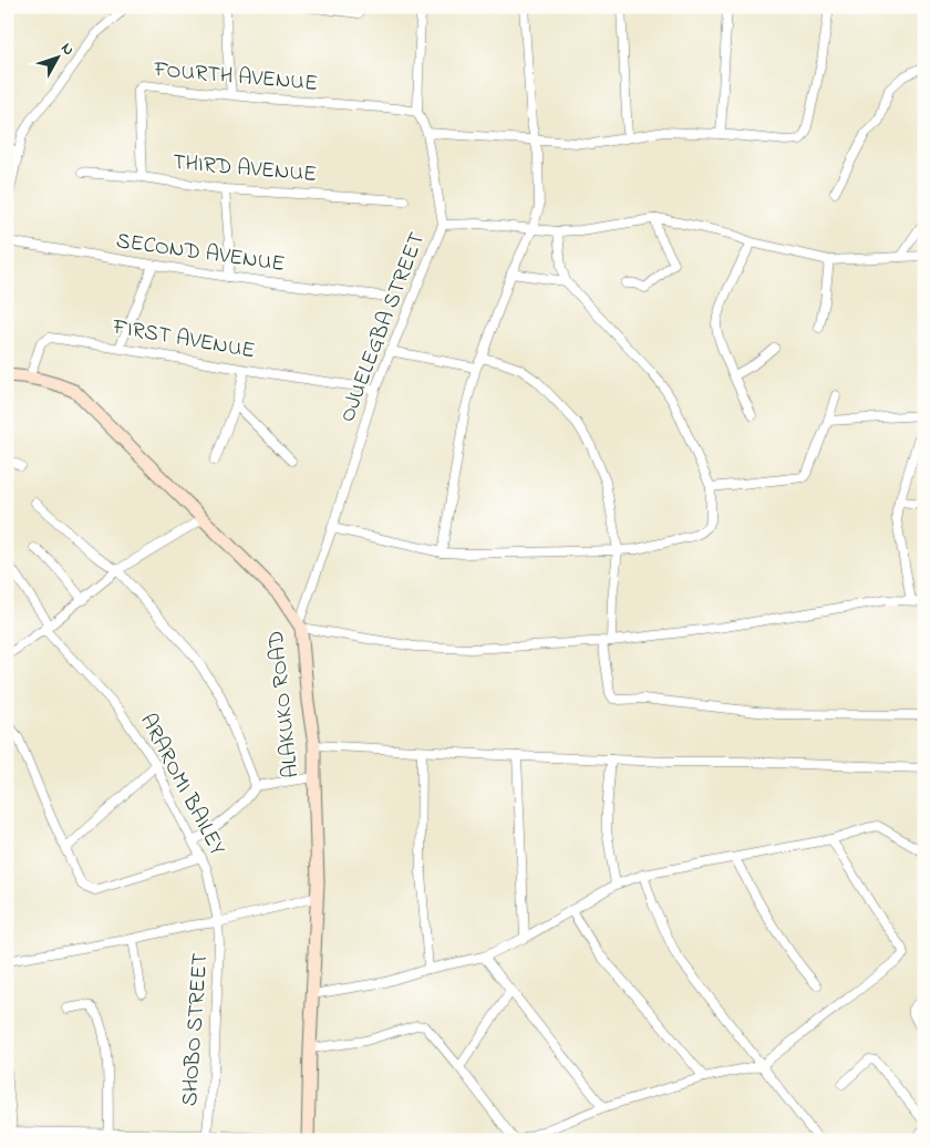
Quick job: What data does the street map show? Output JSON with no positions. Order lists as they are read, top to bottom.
{
  "streets": {
    "main road": ["ALAKUKO ROAD"],
    "street": [
      "FOURTH AVENUE",
      "THIRD AVENUE",
      "SECOND AVENUE",
      "OJUELEGBA STREET",
      "FIRST AVENUE",
      "ARAROMI BAILEY",
      "SHOBO STREET"
    ]
  },
  "crossings": [
    ["FOURTH AVENUE", "THIRD AVENUE"],
    ["FOURTH AVENUE", "OJUELEGBA STREET"],
    ["OJUELEGBA STREET", "FIRST AVENUE"],
    ["OJUELEGBA STREET", "ALAKUKO ROAD"],
    ["FIRST AVENUE", "ALAKUKO ROAD"],
    ["ARAROMI BAILEY", "SHOBO STREET"]
  ],
  "north": "top right"
}
